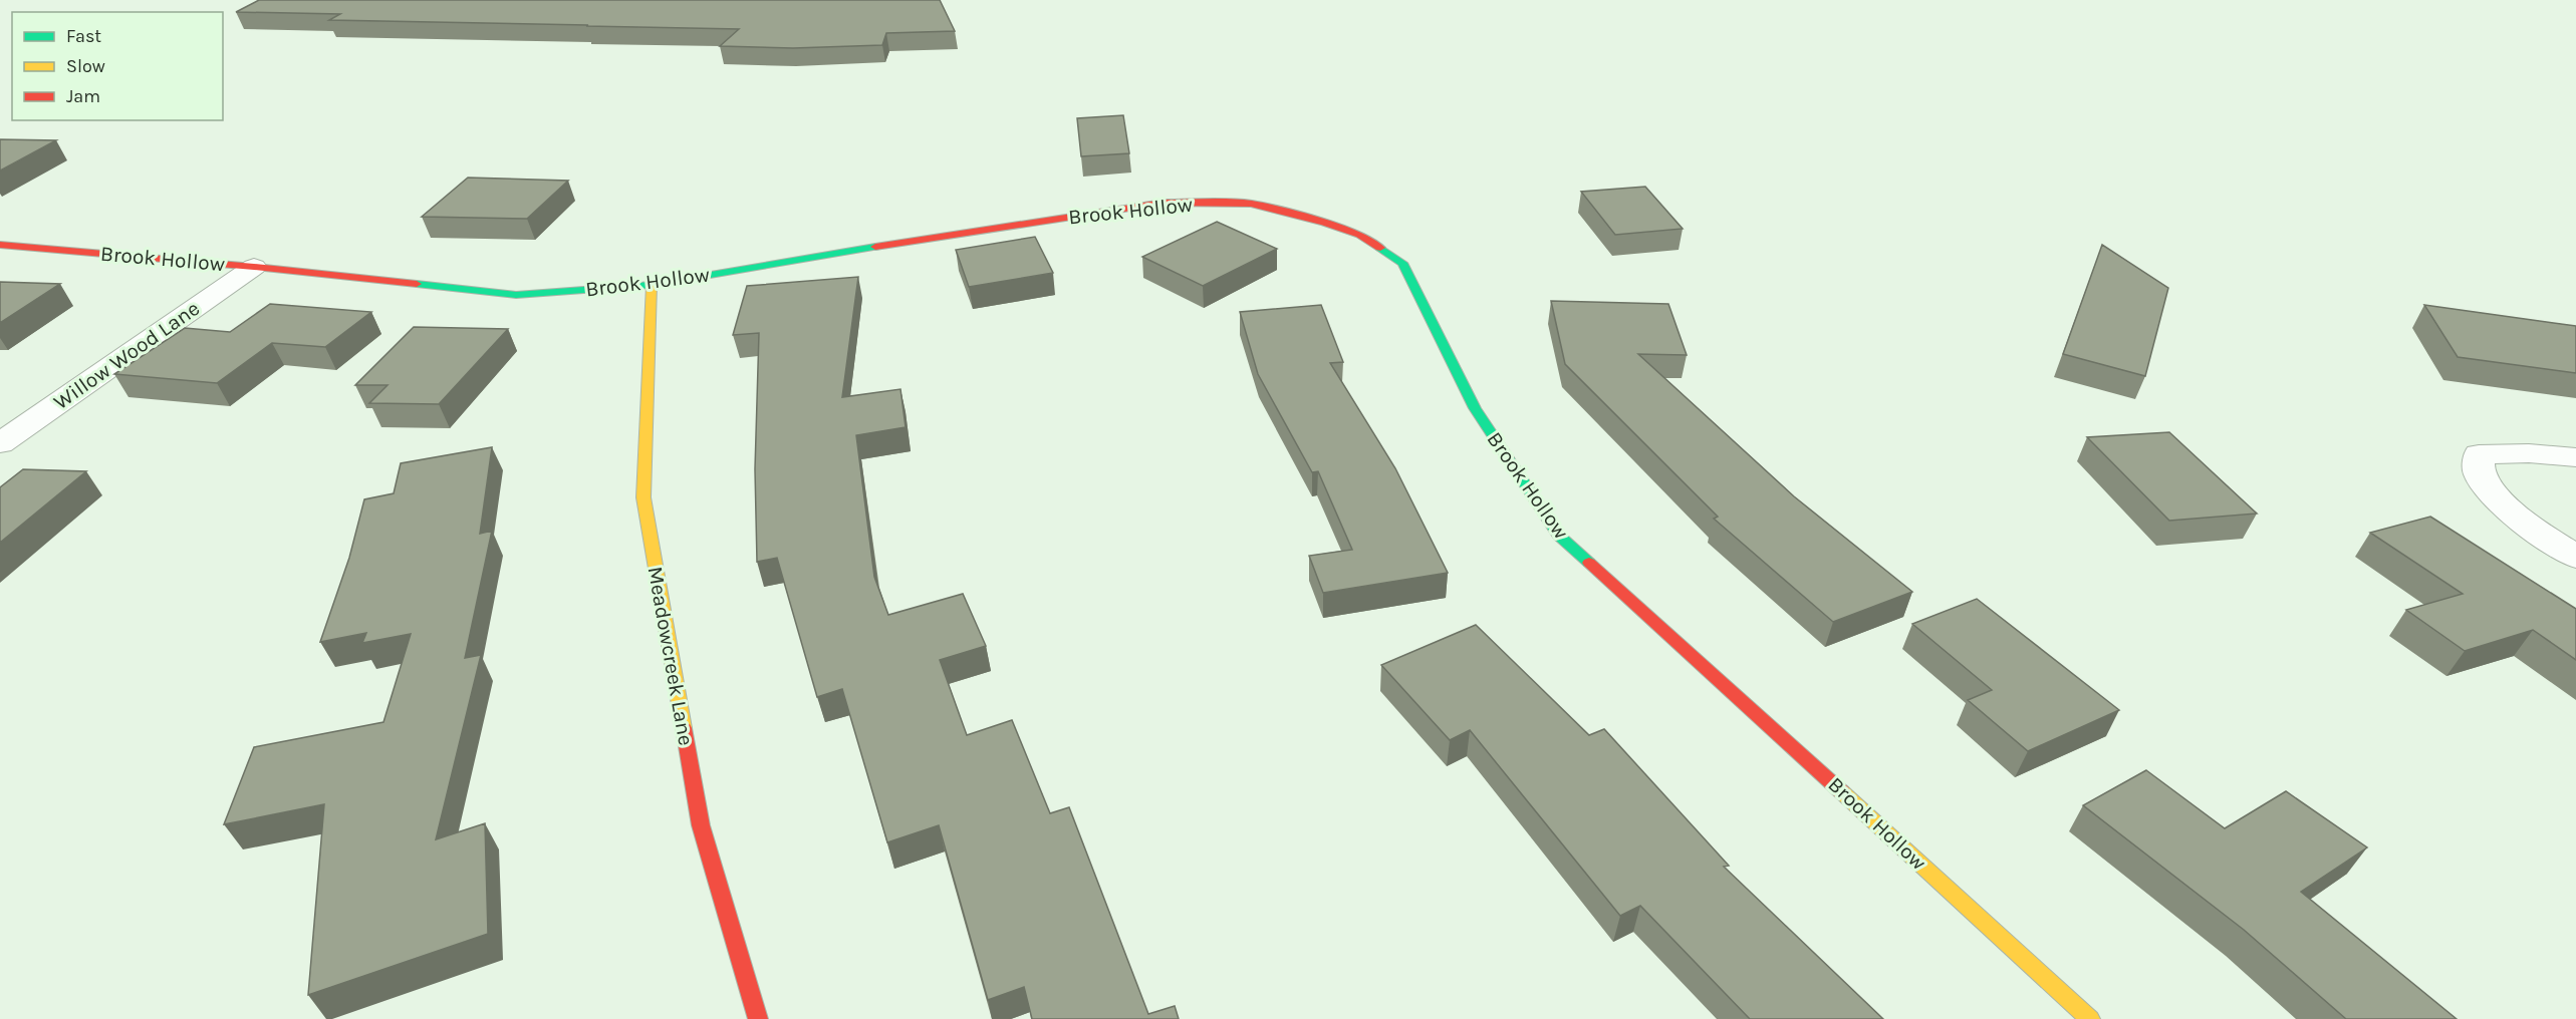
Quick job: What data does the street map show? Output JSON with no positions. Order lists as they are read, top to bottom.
{
  "streets": {
    "street": ["Brook Hollow", "Willow Wood Lane", "Meadowcreek Lane"]
  },
  "crossings": [
    ["Brook Hollow", "Willow Wood Lane"],
    ["Brook Hollow", "Meadowcreek Lane"]
  ],
  "legend": ["Fast", "Slow", "Jam"]
}
